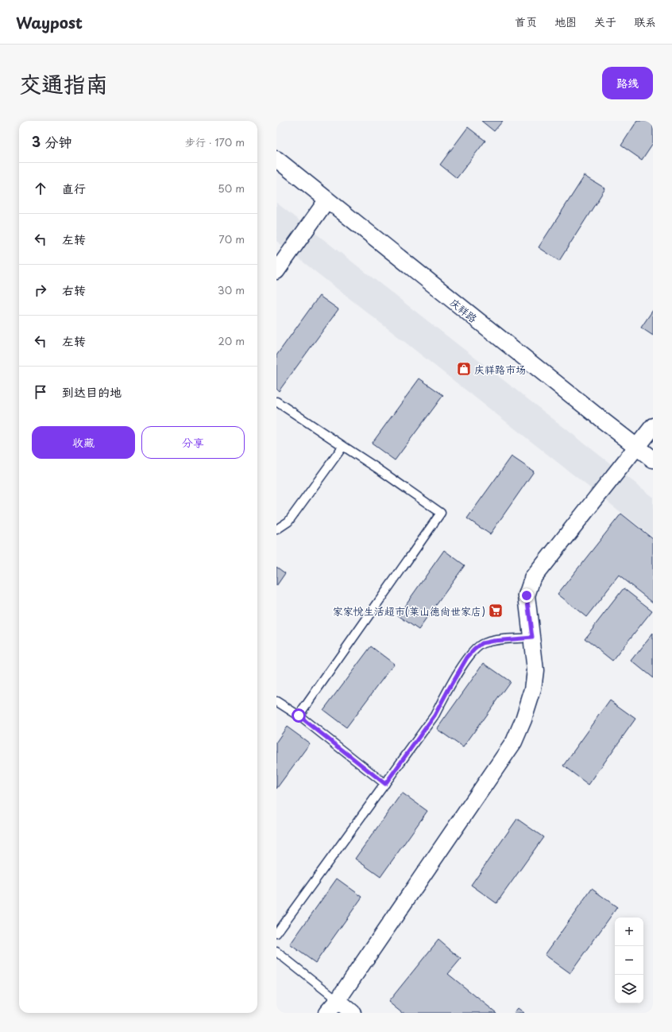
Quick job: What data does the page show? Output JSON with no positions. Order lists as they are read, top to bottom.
{
  "streets": {
    "street": ["庆祥路"]
  },
  "places": {
    "shop": ["庆祥路市场"],
    "supermarket": ["家家悦生活超市(莱山德尚世家店)"]
  },
  "page": {
    "header": "Waypost",
    "nav": [
      "首页",
      "地图",
      "关于",
      "联系"
    ],
    "title": "交通指南",
    "buttons": [
      "路线",
      ["收藏", "分享"]
    ],
    "heading": ["3 分钟", "步行 · 170 m"],
    "list": [
      ["直行", "50 m"],
      ["左转", "70 m"],
      ["右转", "30 m"],
      ["左转", "20 m"],
      "到达目的地"
    ],
    "map_buttons": ["+", "−"]
  }
}
